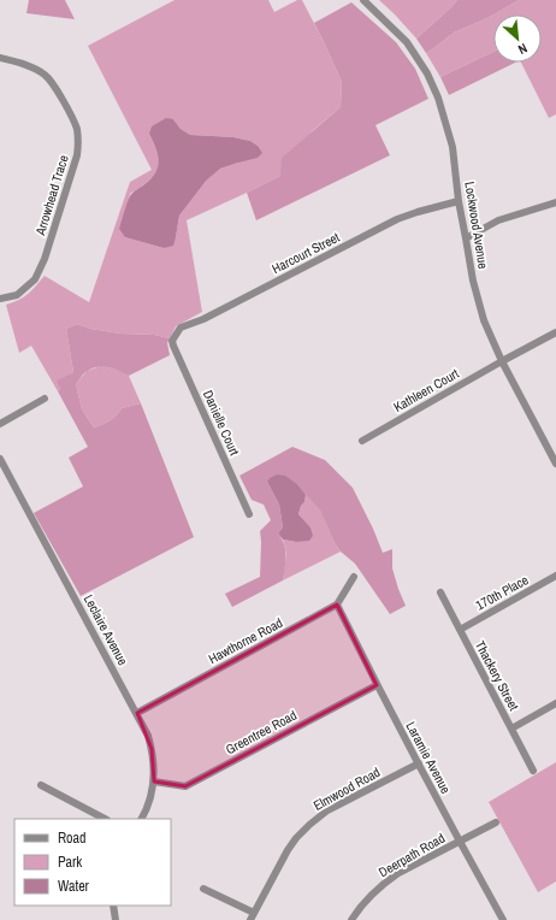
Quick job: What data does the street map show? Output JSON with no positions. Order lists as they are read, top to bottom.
{
  "streets": {
    "street": [
      "Arrowhead Trace",
      "Lockwood Avenue",
      "Harcourt Street",
      "Kathleen Court",
      "Danielle Court",
      "170th Place",
      "Leclaire Avenue",
      "Hawthorne Road",
      "Thackery Street",
      "Greentree Road",
      "Laramie Avenue",
      "Elmwood Road",
      "Deerpath Road"
    ]
  },
  "crossings": [
    ["Lockwood Avenue", "Harcourt Street"],
    ["Lockwood Avenue", "Kathleen Court"],
    ["Harcourt Street", "Danielle Court"],
    ["170th Place", "Thackery Street"],
    ["Leclaire Avenue", "Hawthorne Road"],
    ["Leclaire Avenue", "Greentree Road"],
    ["Hawthorne Road", "Laramie Avenue"],
    ["Greentree Road", "Laramie Avenue"],
    ["Laramie Avenue", "Elmwood Road"],
    ["Laramie Avenue", "Deerpath Road"]
  ],
  "legend": ["Road", "Park", "Water"],
  "north": "bottom right"
}
